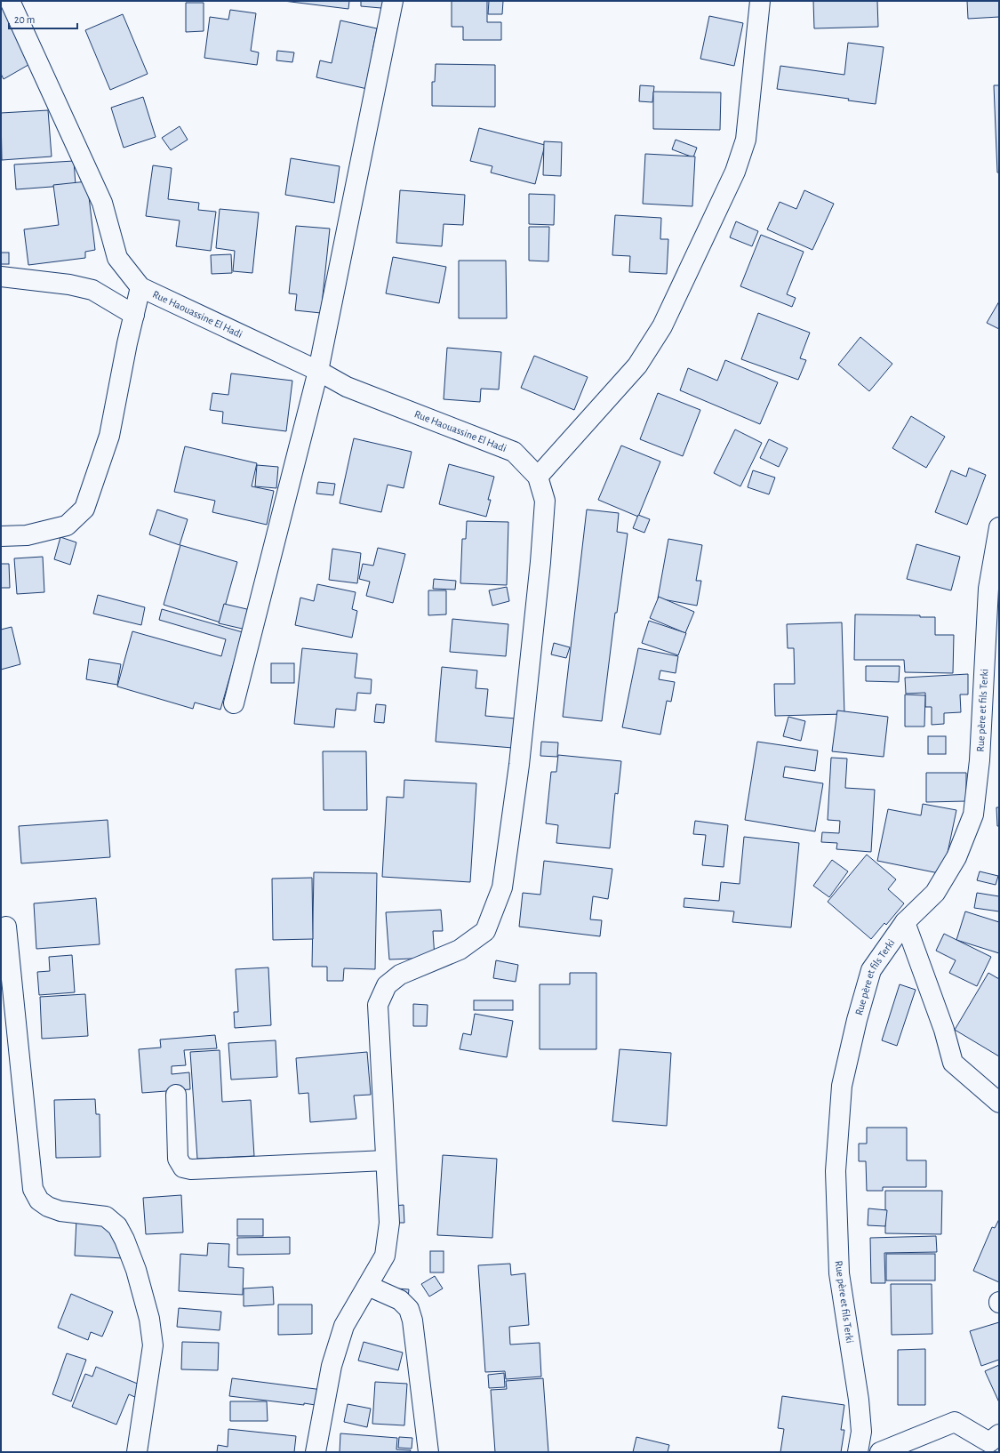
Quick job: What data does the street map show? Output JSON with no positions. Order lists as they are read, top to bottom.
{
  "streets": {
    "street": ["Rue Haouassine El Hadi", "Rue père et fils Terki"]
  },
  "scale_bar": "20 m"
}
